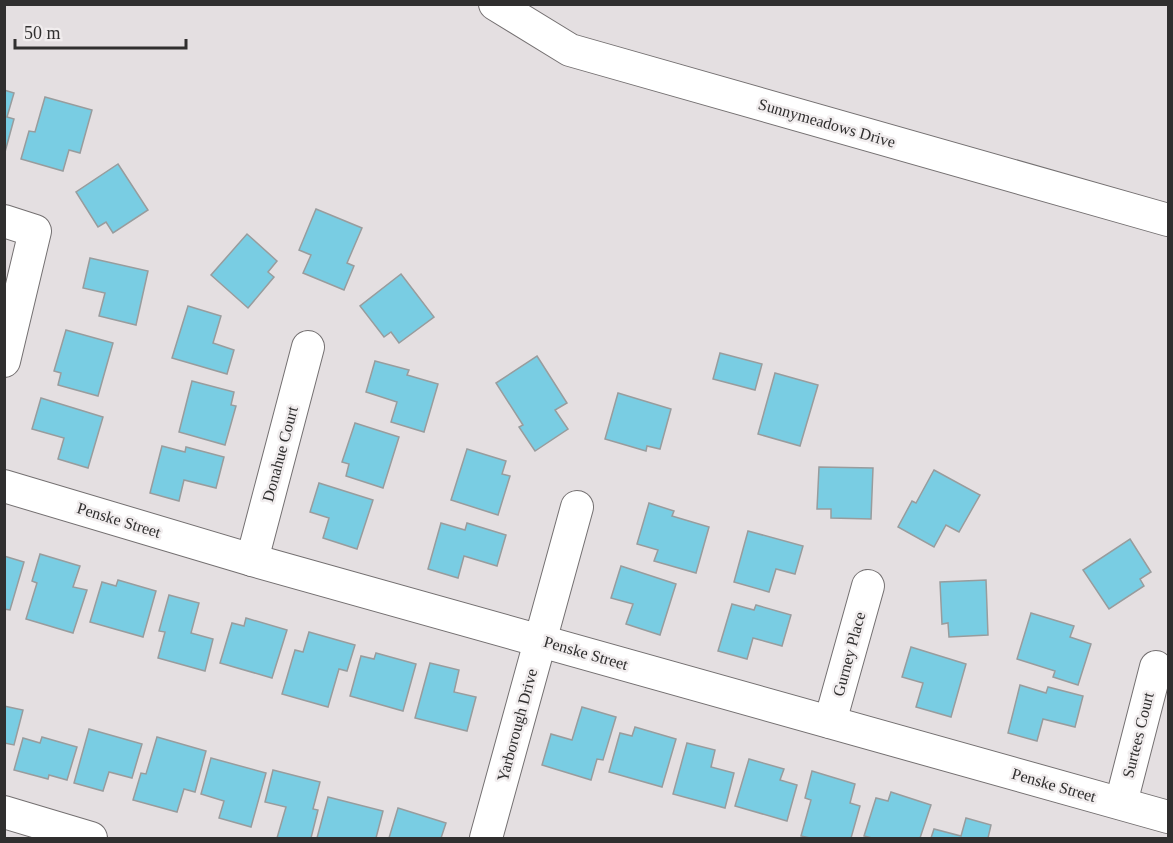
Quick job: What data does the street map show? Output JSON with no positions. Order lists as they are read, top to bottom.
{
  "streets": {
    "street": [
      "Sunnymeadows Drive",
      "Donahue Court",
      "Penske Street",
      "Gurney Place",
      "Yarborough Drive",
      "Surtees Court"
    ]
  },
  "crossings": [
    ["Donahue Court", "Penske Street"],
    ["Penske Street", "Gurney Place"],
    ["Penske Street", "Yarborough Drive"],
    ["Penske Street", "Surtees Court"]
  ],
  "scale_bar": "50 m"
}
